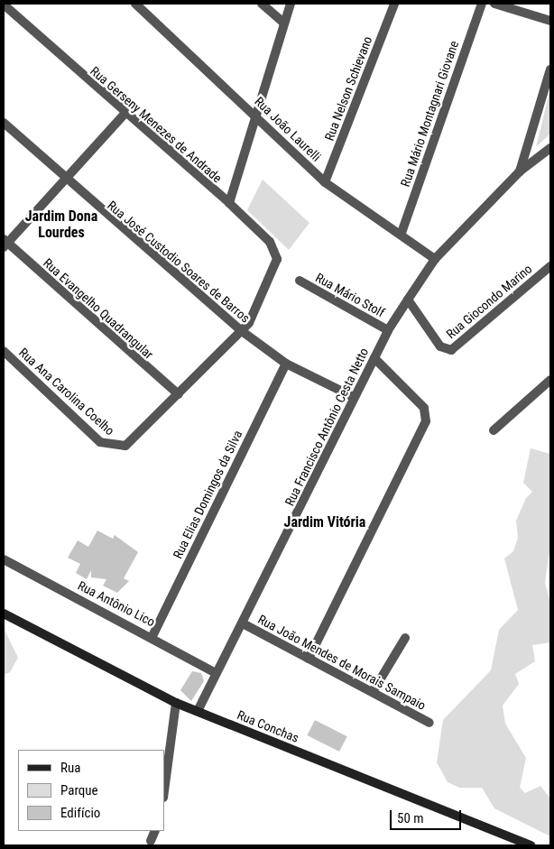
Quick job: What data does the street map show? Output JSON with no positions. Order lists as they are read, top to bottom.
{
  "streets": {
    "main road": ["Rua Conchas"],
    "street": [
      "Rua Nelson Schievano",
      "Rua Mário Montagnari Giovane",
      "Rua Gerseny Menezes de Andrade",
      "Rua João Laurelli",
      "Rua José Custodio Soares de Barros",
      "Rua Mário Stolf",
      "Rua Giocondo Marino",
      "Rua Evangelho Quadrangular",
      "Rua Ana Carolina Coelho",
      "Rua Francisco Antônio Cesta Netto",
      "Rua Elias Domingos da Silva",
      "Rua Antônio Lico",
      "Rua João Mendes de Morais Sampaio"
    ]
  },
  "crossings": [
    ["Rua Nelson Schievano", "Rua João Laurelli"],
    ["Rua Mário Montagnari Giovane", "Rua João Laurelli"],
    ["Rua Gerseny Menezes de Andrade", "Rua José Custodio Soares de Barros"],
    ["Rua Gerseny Menezes de Andrade", "Rua Evangelho Quadrangular"],
    ["Rua Gerseny Menezes de Andrade", "Rua Ana Carolina Coelho"],
    ["Rua José Custodio Soares de Barros", "Rua Francisco Antônio Cesta Netto"],
    ["Rua José Custodio Soares de Barros", "Rua Elias Domingos da Silva"],
    ["Rua Mário Stolf", "Rua Francisco Antônio Cesta Netto"],
    ["Rua Giocondo Marino", "Rua Francisco Antônio Cesta Netto"],
    ["Rua Francisco Antônio Cesta Netto", "Rua Antônio Lico"],
    ["Rua Francisco Antônio Cesta Netto", "Rua João Mendes de Morais Sampaio"],
    ["Rua Francisco Antônio Cesta Netto", "Rua Conchas"],
    ["Rua Elias Domingos da Silva", "Rua Antônio Lico"]
  ],
  "districts": ["Jardim Dona Lourdes", "Jardim Vitória"],
  "legend": ["Rua", "Parque", "Edifício"],
  "scale_bar": "50 m"
}
